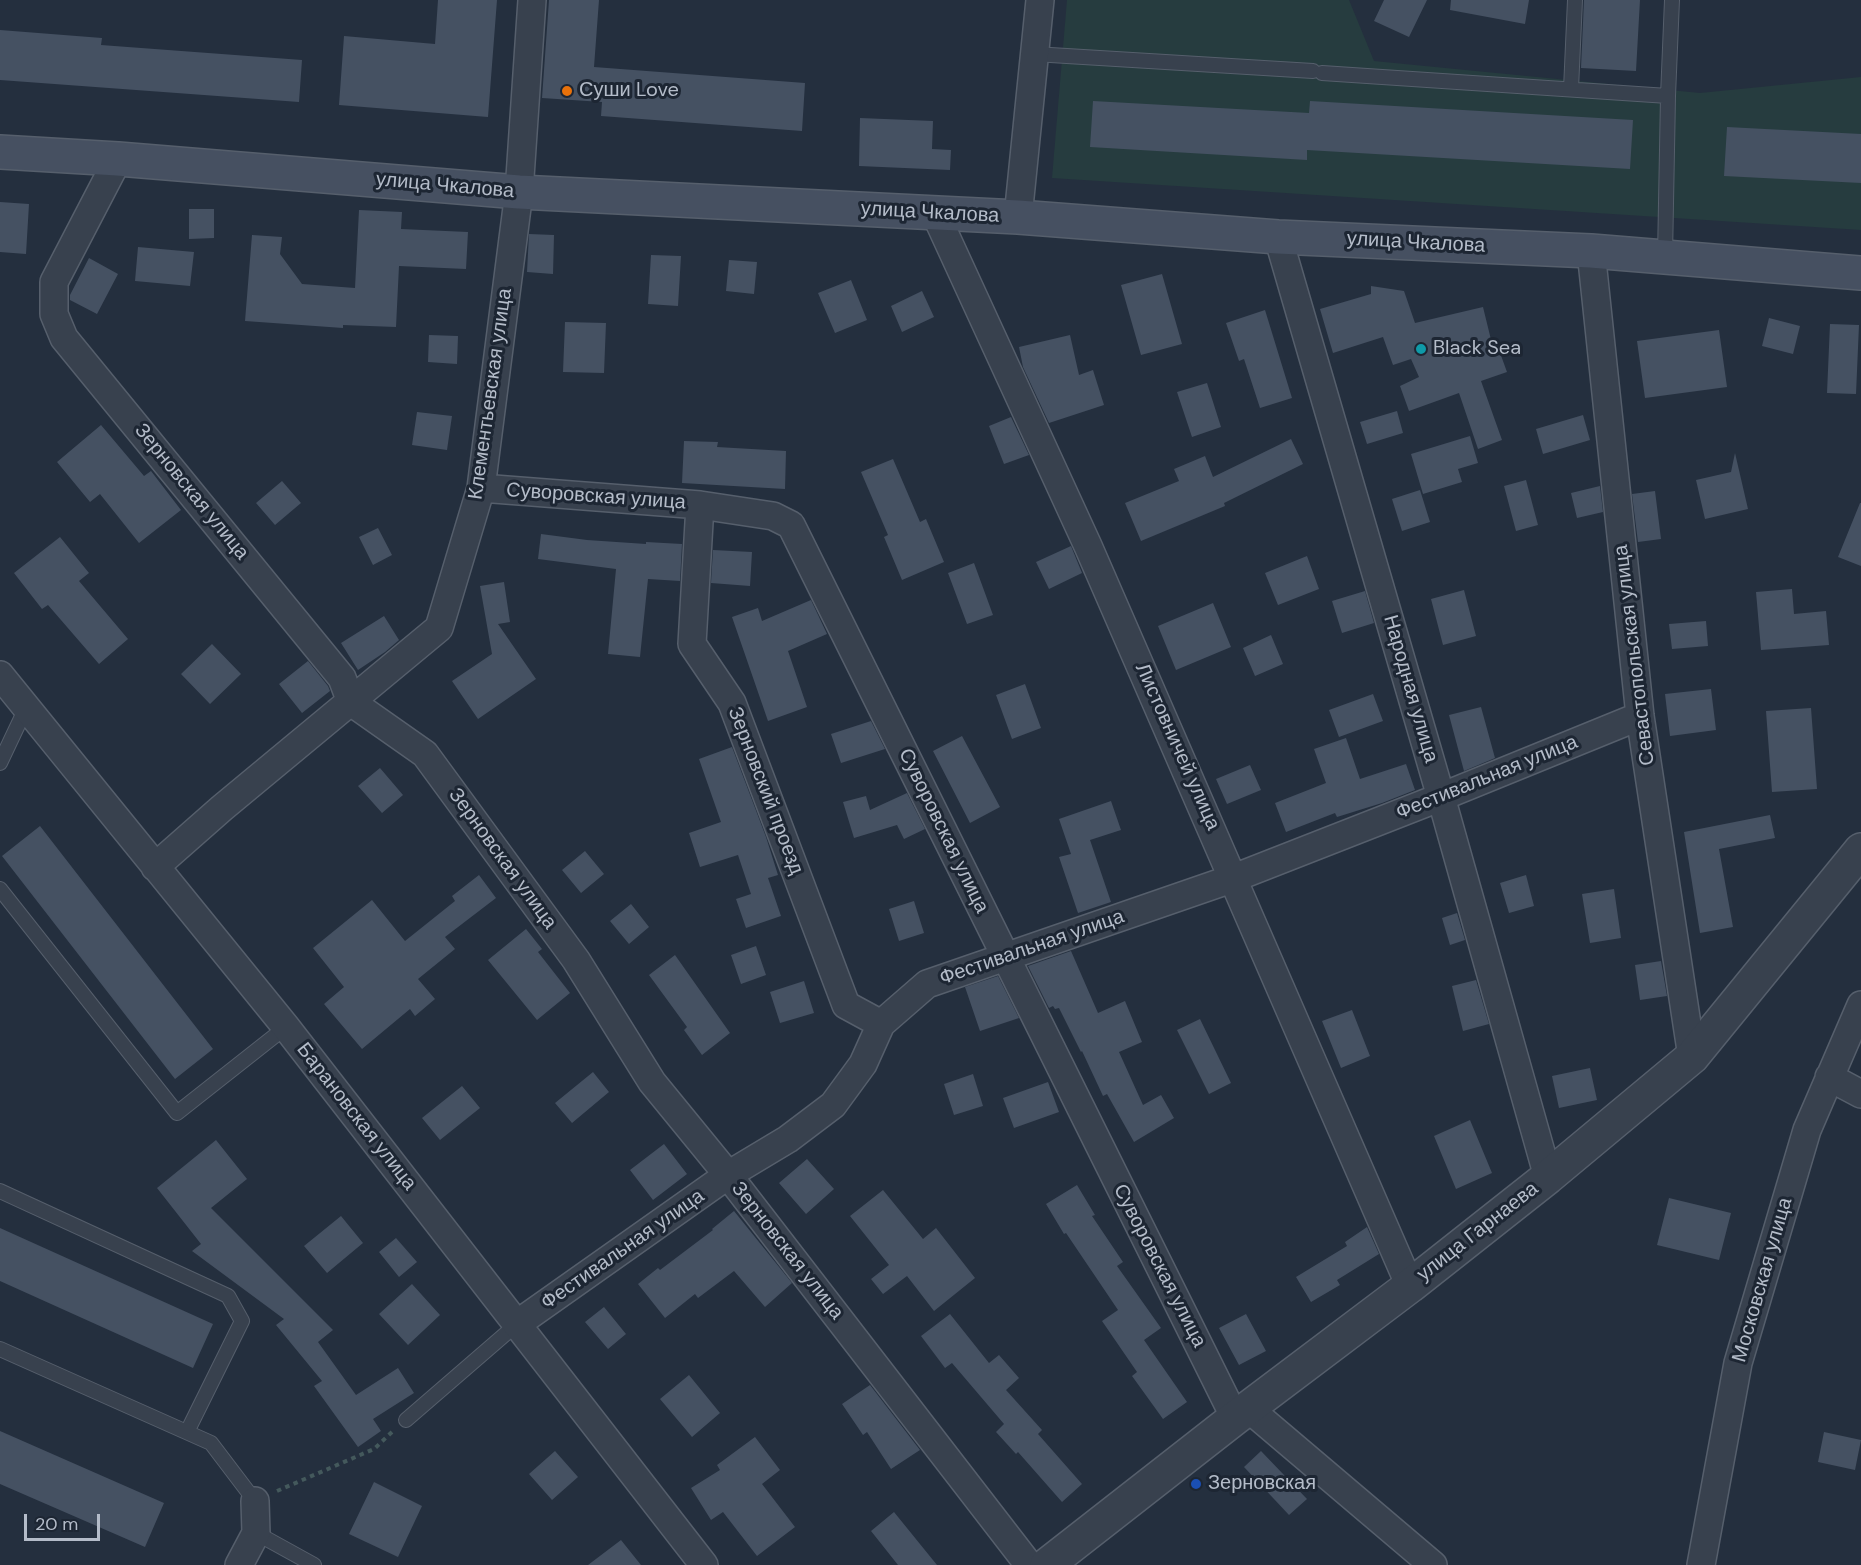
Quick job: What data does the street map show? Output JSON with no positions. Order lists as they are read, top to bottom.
{
  "streets": {
    "main road": ["улица Чкалова"],
    "street": [
      "Клементьевская улица",
      "Зерновская улица",
      "Суворовская улица",
      "Севастопольская улица",
      "Народная улица",
      "Листовничей улица",
      "Фестивальная улица",
      "Зерновский проезд",
      "Барановская улица",
      "улица Гарнаева",
      "Московская улица"
    ]
  },
  "crossings": [
    ["улица Чкалова", "Клементьевская улица"],
    ["улица Чкалова", "Зерновская улица"],
    ["улица Чкалова", "Севастопольская улица"],
    ["улица Чкалова", "Народная улица"],
    ["улица Чкалова", "Листовничей улица"],
    ["Клементьевская улица", "Зерновская улица"],
    ["Клементьевская улица", "Суворовская улица"],
    ["Клементьевская улица", "Барановская улица"],
    ["Зерновская улица", "Фестивальная улица"],
    ["Суворовская улица", "Фестивальная улица"],
    ["Суворовская улица", "Зерновский проезд"],
    ["Суворовская улица", "улица Гарнаева"],
    ["Севастопольская улица", "Фестивальная улица"],
    ["Севастопольская улица", "улица Гарнаева"],
    ["Народная улица", "Фестивальная улица"],
    ["Народная улица", "улица Гарнаева"],
    ["Листовничей улица", "Фестивальная улица"],
    ["Листовничей улица", "улица Гарнаева"],
    ["Фестивальная улица", "Зерновский проезд"],
    ["Фестивальная улица", "Барановская улица"]
  ],
  "places": ["Суши Love", "Black Sea", "Зерновская"],
  "scale_bar": "20 m"
}
